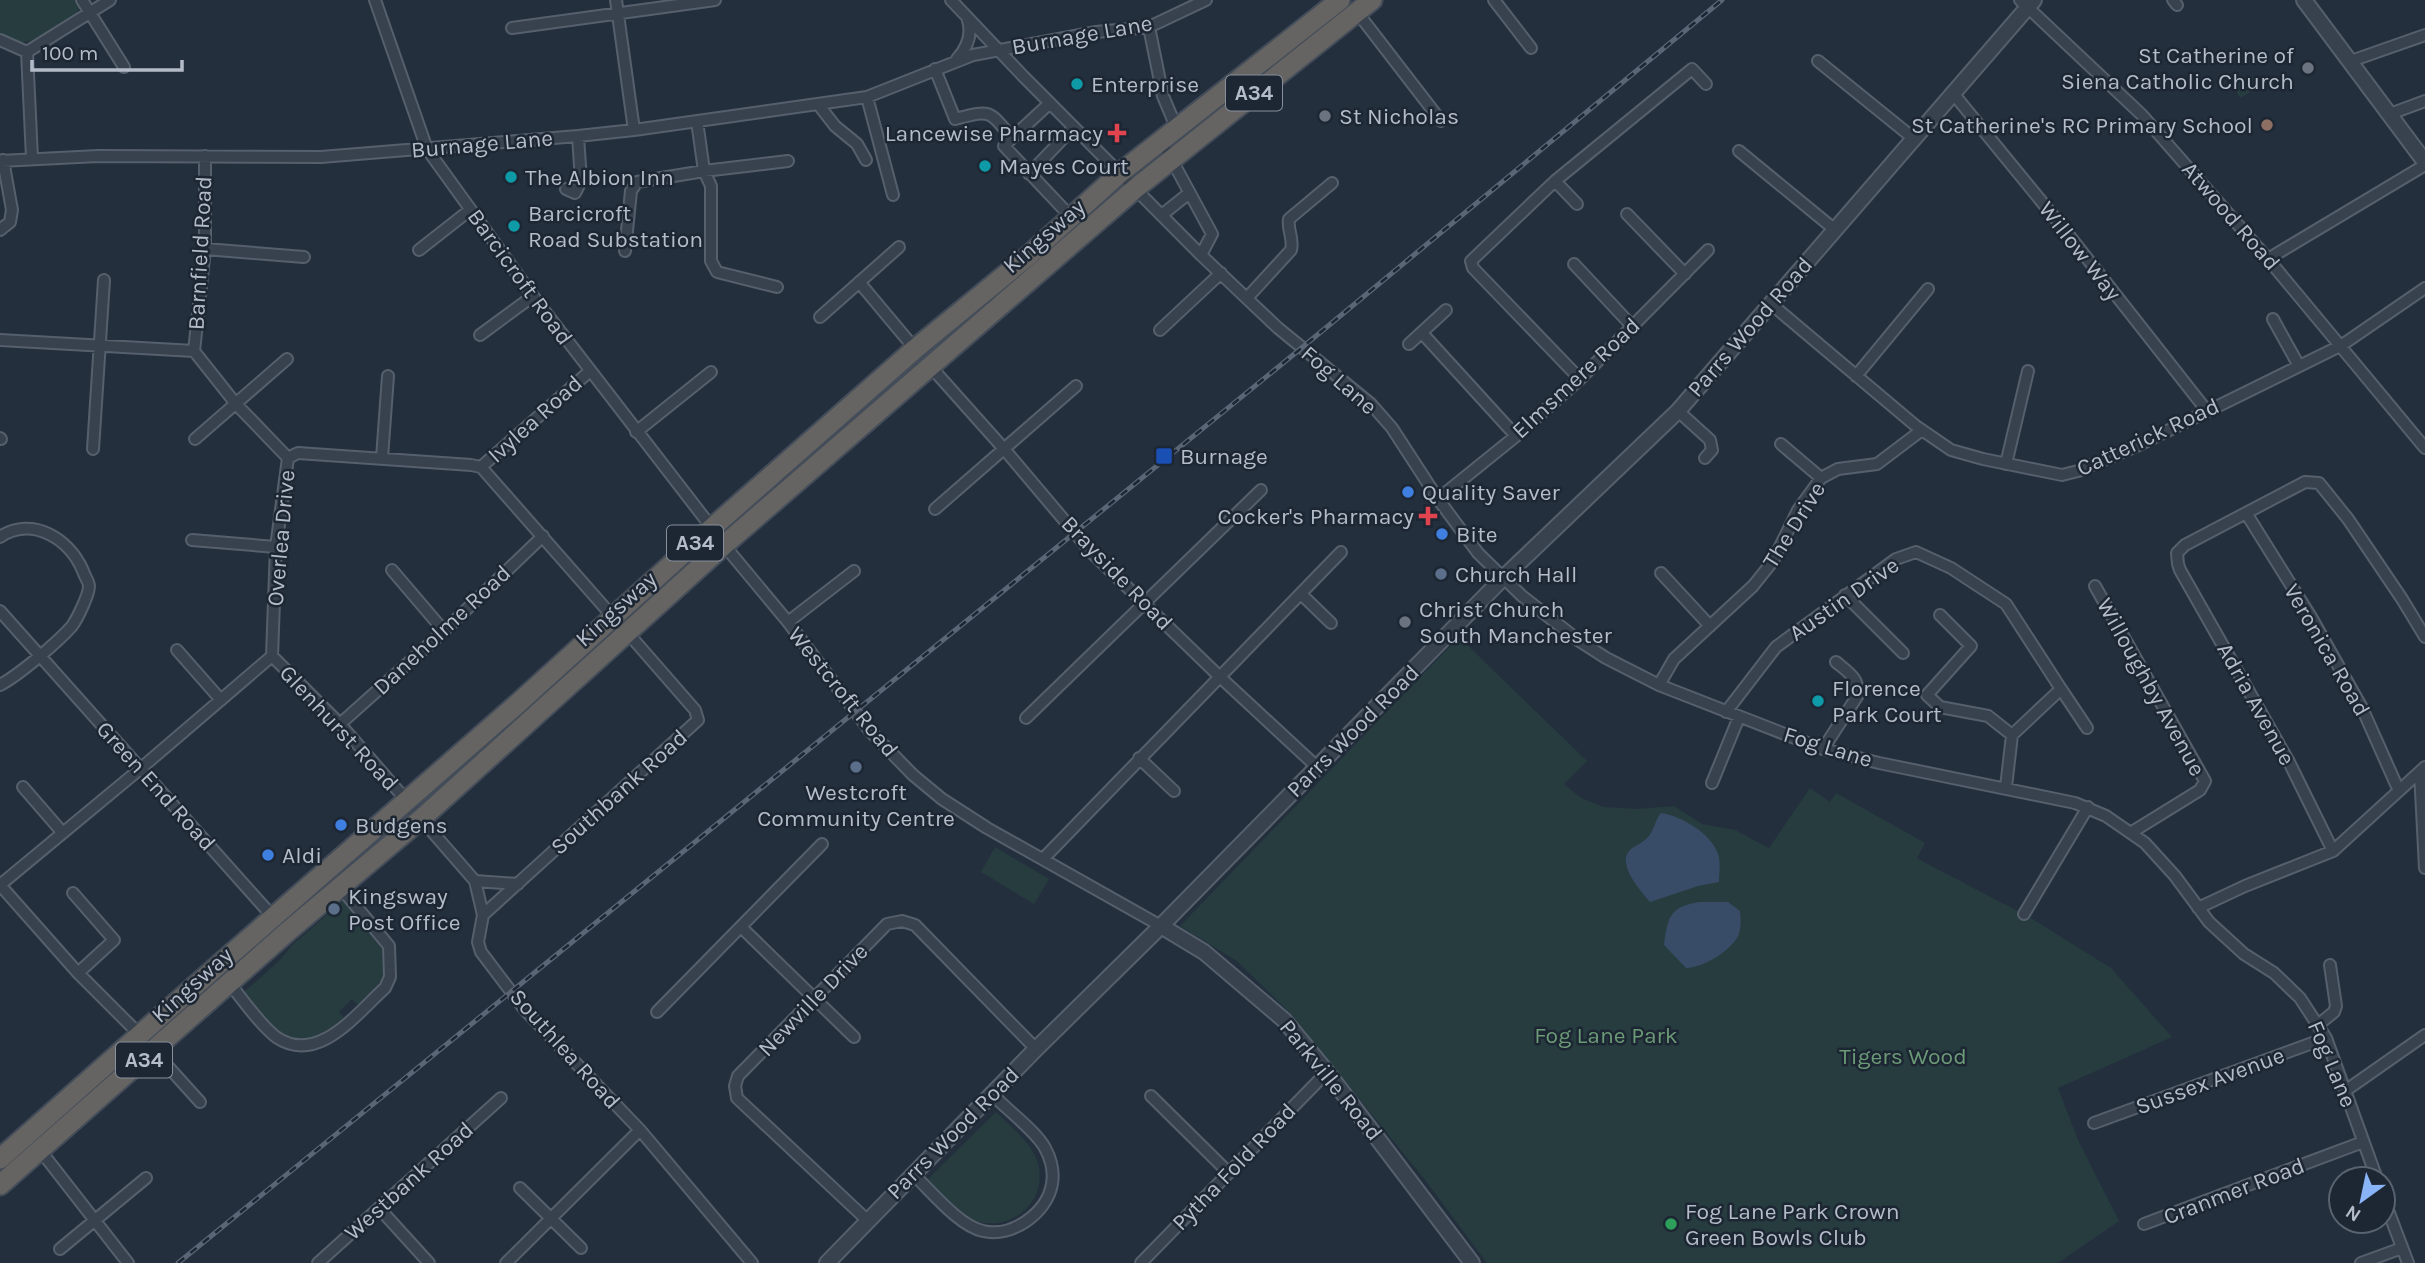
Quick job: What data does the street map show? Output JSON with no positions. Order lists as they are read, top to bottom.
{
  "streets": {
    "highway": ["A34", "Kingsway"],
    "street": [
      "Burnage Lane",
      "Atwood Road",
      "Willow Way",
      "Barnfield Road",
      "Barcicroft Road",
      "Parrs Wood Road",
      "Elmsmere Road",
      "Fog Lane",
      "Ivylea Road",
      "Catterick Road",
      "The Drive",
      "Overlea Drive",
      "Brayside Road",
      "Austin Drive",
      "Daneholme Road",
      "Veronica Road",
      "Willoughby Avenue",
      "Westcroft Road",
      "Adria Avenue",
      "Glenhurst Road",
      "Green End Road",
      "Southbank Road",
      "Newville Drive",
      "Southlea Road",
      "Parkville Road",
      "Sussex Avenue",
      "Pytha Fold Road",
      "Westbank Road",
      "Cranmer Road"
    ]
  },
  "crossings": [
    ["Burnage Lane", "Barnfield Road"],
    ["Burnage Lane", "Barcicroft Road"],
    ["Burnage Lane", "Fog Lane"],
    ["Atwood Road", "Parrs Wood Road"],
    ["Atwood Road", "Catterick Road"],
    ["Kingsway", "Barcicroft Road"],
    ["Kingsway", "Fog Lane"],
    ["Kingsway", "Brayside Road"],
    ["Kingsway", "Westcroft Road"],
    ["Kingsway", "Glenhurst Road"],
    ["Kingsway", "Green End Road"],
    ["Kingsway", "Southbank Road"],
    ["Kingsway", "Southlea Road"],
    ["Willow Way", "Parrs Wood Road"],
    ["Willow Way", "Catterick Road"],
    ["Barnfield Road", "Overlea Drive"],
    ["Barcicroft Road", "Ivylea Road"],
    ["Parrs Wood Road", "Fog Lane"],
    ["Parrs Wood Road", "Catterick Road"],
    ["Parrs Wood Road", "Brayside Road"],
    ["Parrs Wood Road", "Westcroft Road"],
    ["Parrs Wood Road", "Newville Drive"],
    ["Parrs Wood Road", "Parkville Road"],
    ["Elmsmere Road", "Fog Lane"],
    ["Fog Lane", "The Drive"],
    ["Fog Lane", "Austin Drive"],
    ["Fog Lane", "Willoughby Avenue"],
    ["Fog Lane", "Sussex Avenue"],
    ["Fog Lane", "Cranmer Road"],
    ["Catterick Road", "The Drive"],
    ["Overlea Drive", "Glenhurst Road"],
    ["Daneholme Road", "Glenhurst Road"],
    ["Veronica Road", "Adria Avenue"],
    ["Westcroft Road", "Parkville Road"],
    ["Southbank Road", "Southlea Road"],
    ["Parkville Road", "Pytha Fold Road"]
  ],
  "parks": ["Fog Lane Park", "Tigers Wood"],
  "places": {
    "other": [
      "St Catherine of Siena Catholic Church",
      "Enterprise",
      "St Nicholas",
      "St Catherine's RC Primary School",
      "Mayes Court",
      "The Albion Inn",
      "Barcicroft Road Substation",
      "Quality Saver",
      "Bite",
      "Church Hall",
      "Christ Church South Manchester",
      "Florence Park Court",
      "Westcroft Community Centre",
      "Budgens",
      "Aldi",
      "Kingsway Post Office",
      "Fog Lane Park Crown Green Bowls Club"
    ],
    "health": ["Lancewise Pharmacy", "Cocker's Pharmacy"],
    "transit": ["Burnage"]
  },
  "scale_bar": "100 m",
  "north": "bottom left"
}
